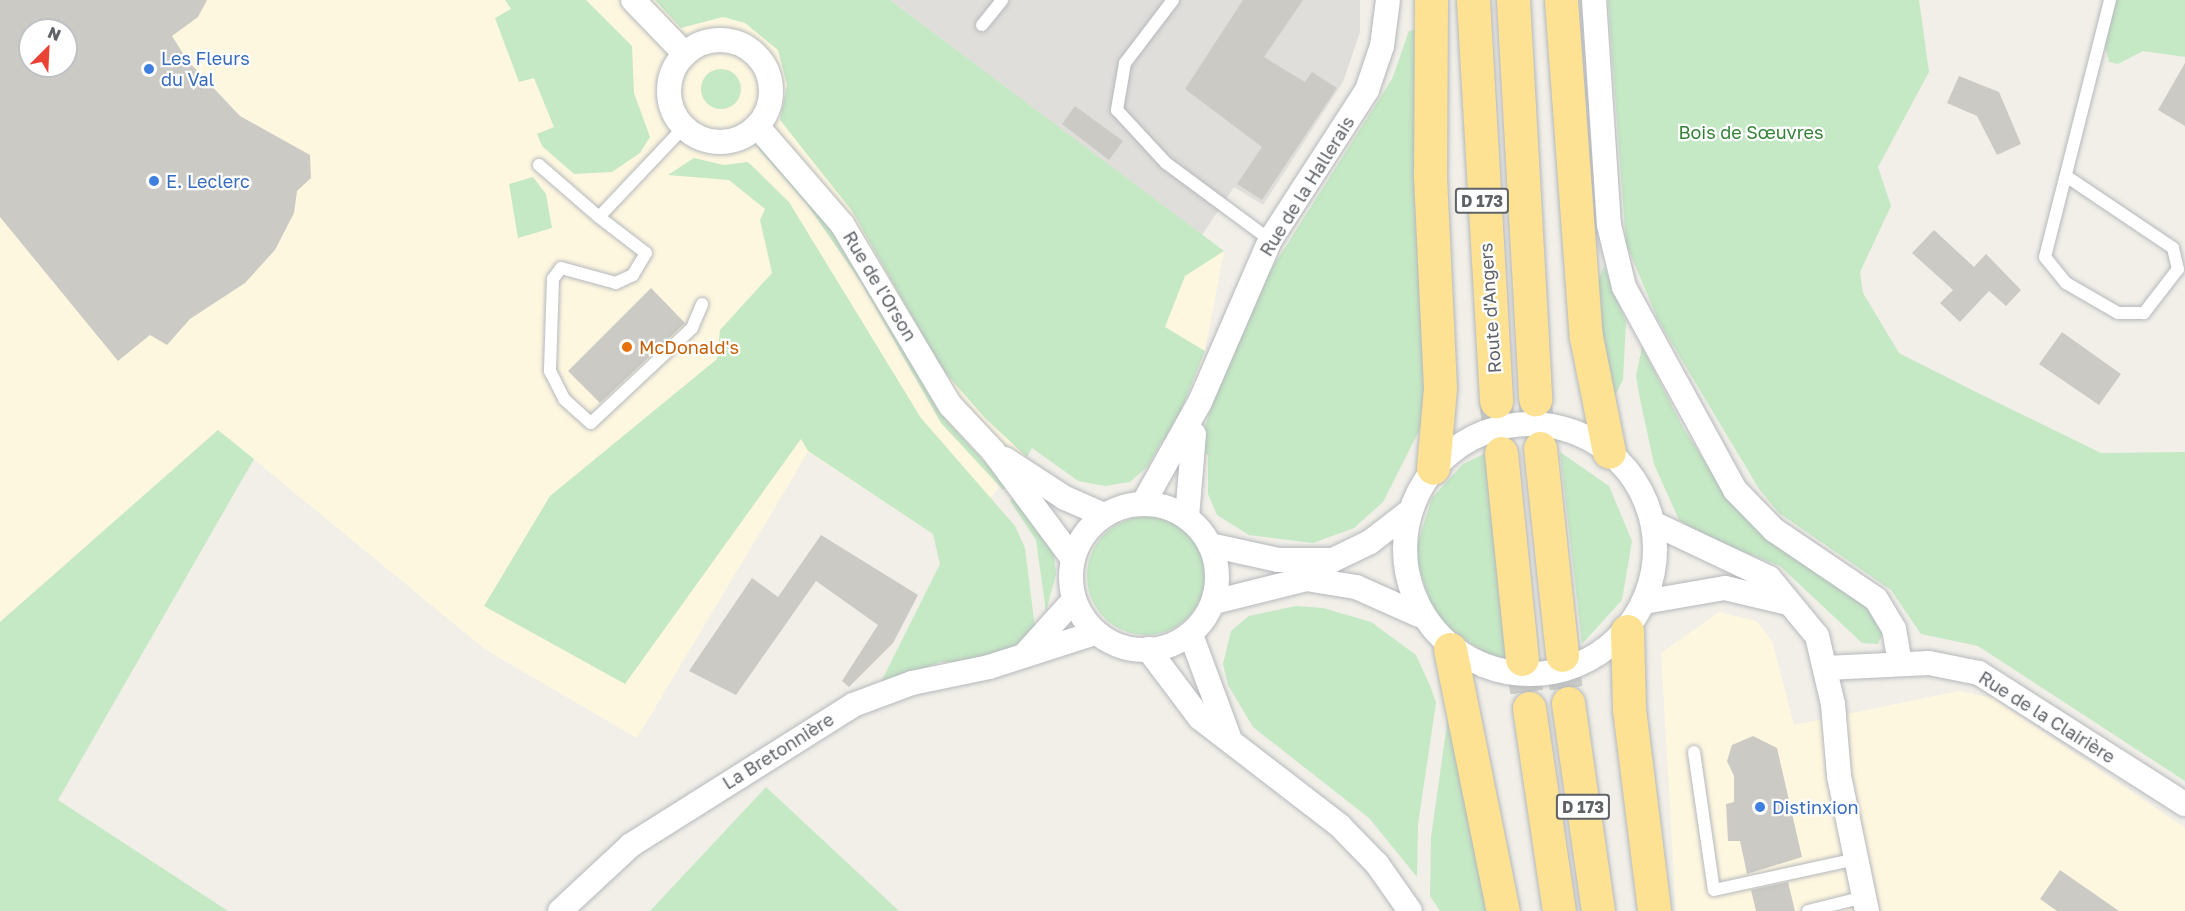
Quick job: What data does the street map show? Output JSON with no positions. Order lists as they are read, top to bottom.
{
  "streets": {
    "highway": ["D 173", "Route d'Angers"],
    "street": [
      "Rue de la Hallerais",
      "Rue de l'Orson",
      "Rue de la Clairière",
      "La Bretonnière"
    ]
  },
  "crossings": [
    ["Rue de la Hallerais", "Rue de l'Orson"],
    ["Rue de la Hallerais", "La Bretonnière"],
    ["Rue de l'Orson", "La Bretonnière"]
  ],
  "parks": ["Bois de Sœuvres"],
  "places": [
    "Les Fleurs du Val",
    "E. Leclerc",
    "McDonald's",
    "Distinxion"
  ],
  "north": "top right"
}
